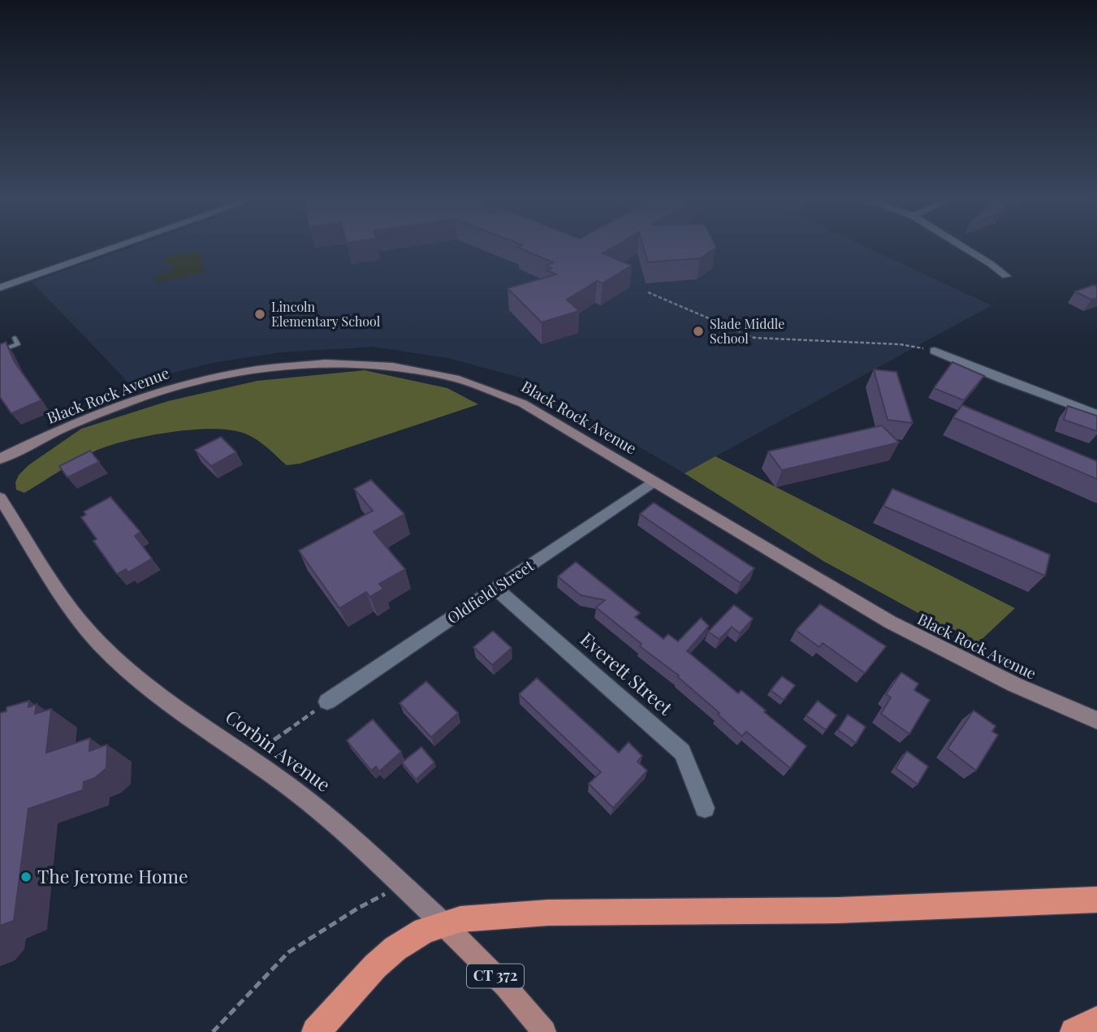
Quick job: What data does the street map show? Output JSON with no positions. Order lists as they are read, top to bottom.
{
  "streets": {
    "main road": ["Corbin Avenue", "CT 372"],
    "street": ["Black Rock Avenue", "Oldfield Street", "Everett Street"]
  },
  "crossings": [
    ["Black Rock Avenue", "Oldfield Street"],
    ["Oldfield Street", "Everett Street"]
  ],
  "places": ["Lincoln Elementary School", "Slade Middle School", "The Jerome Home"]
}
